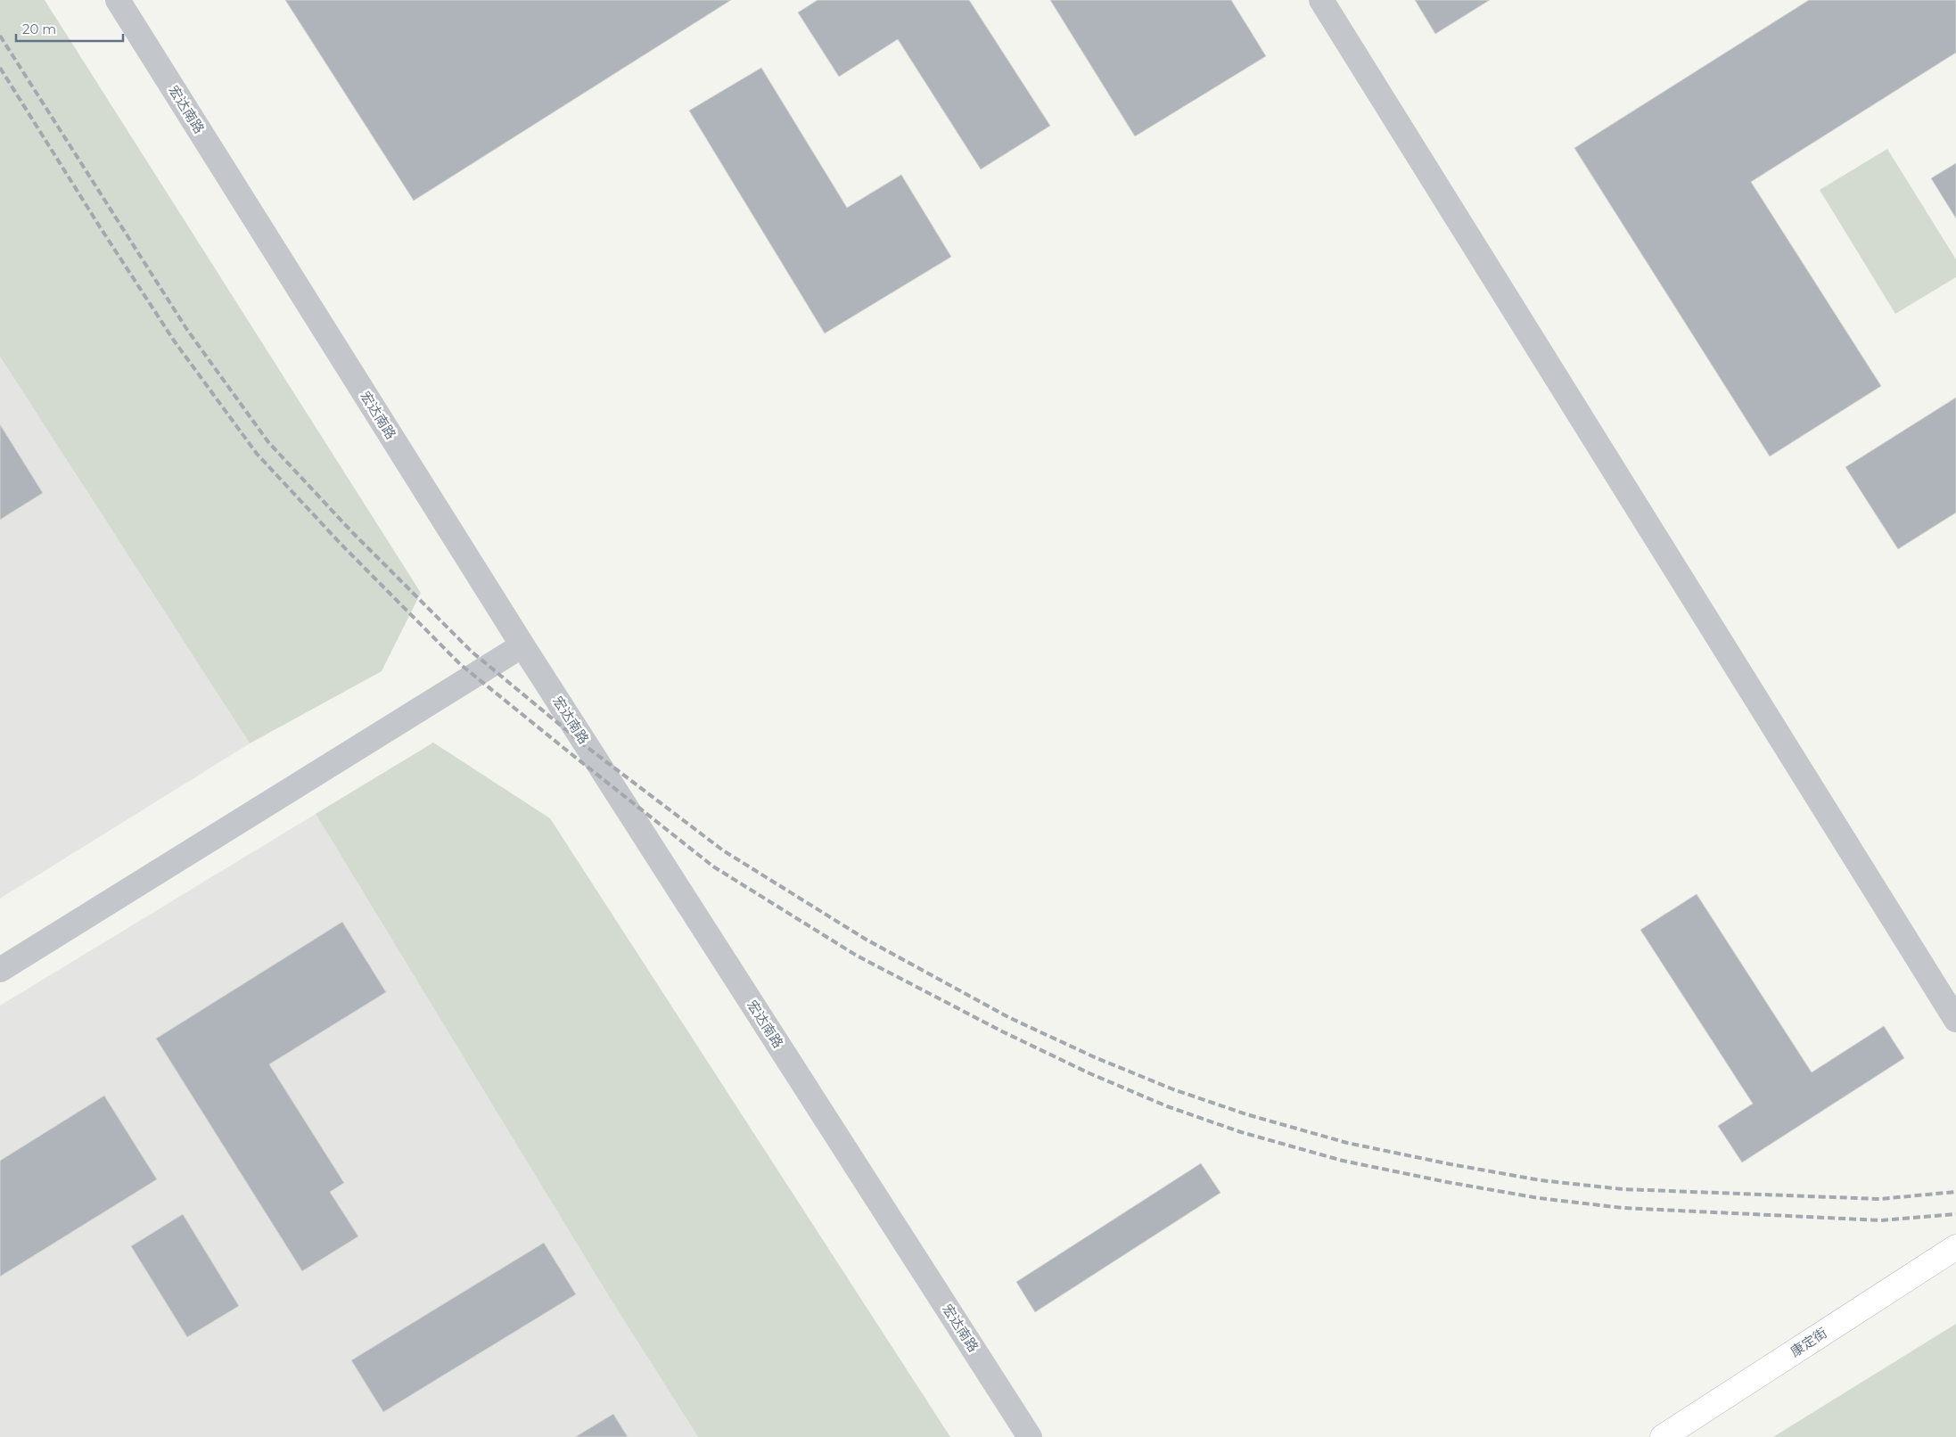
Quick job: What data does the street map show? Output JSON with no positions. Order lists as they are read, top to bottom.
{
  "streets": {
    "main road": ["康定街"],
    "street": ["宏达南路"]
  },
  "scale_bar": "20 m"
}
